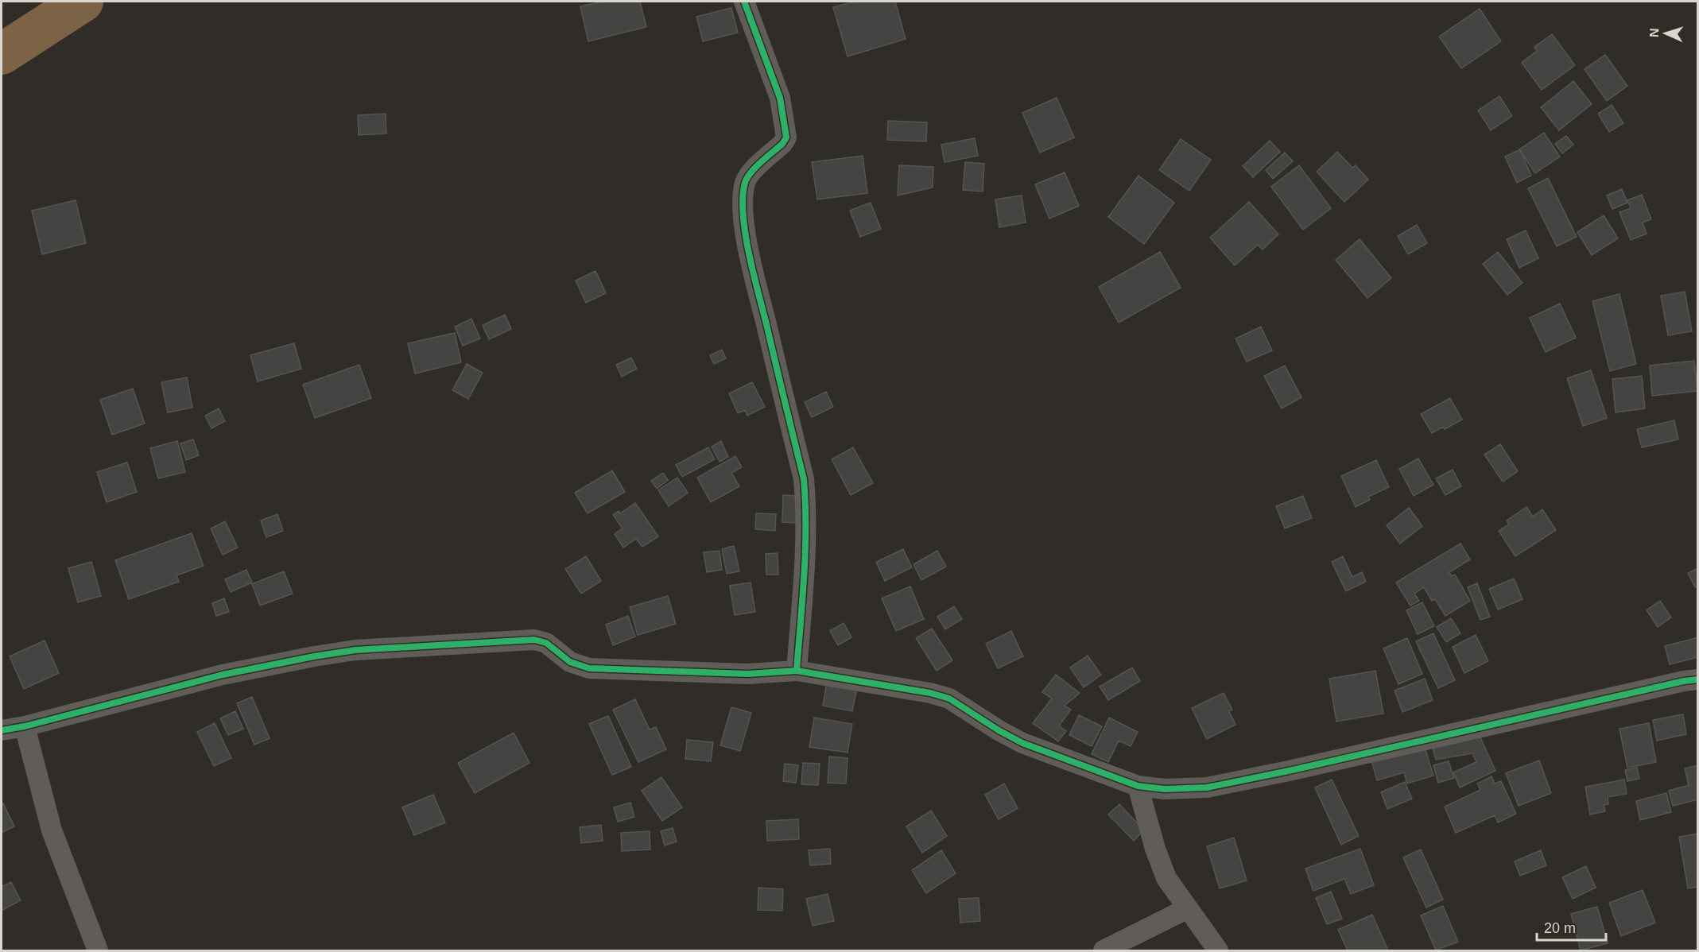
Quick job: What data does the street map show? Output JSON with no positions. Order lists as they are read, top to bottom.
{
  "scale_bar": "20 m",
  "north": "left"
}
